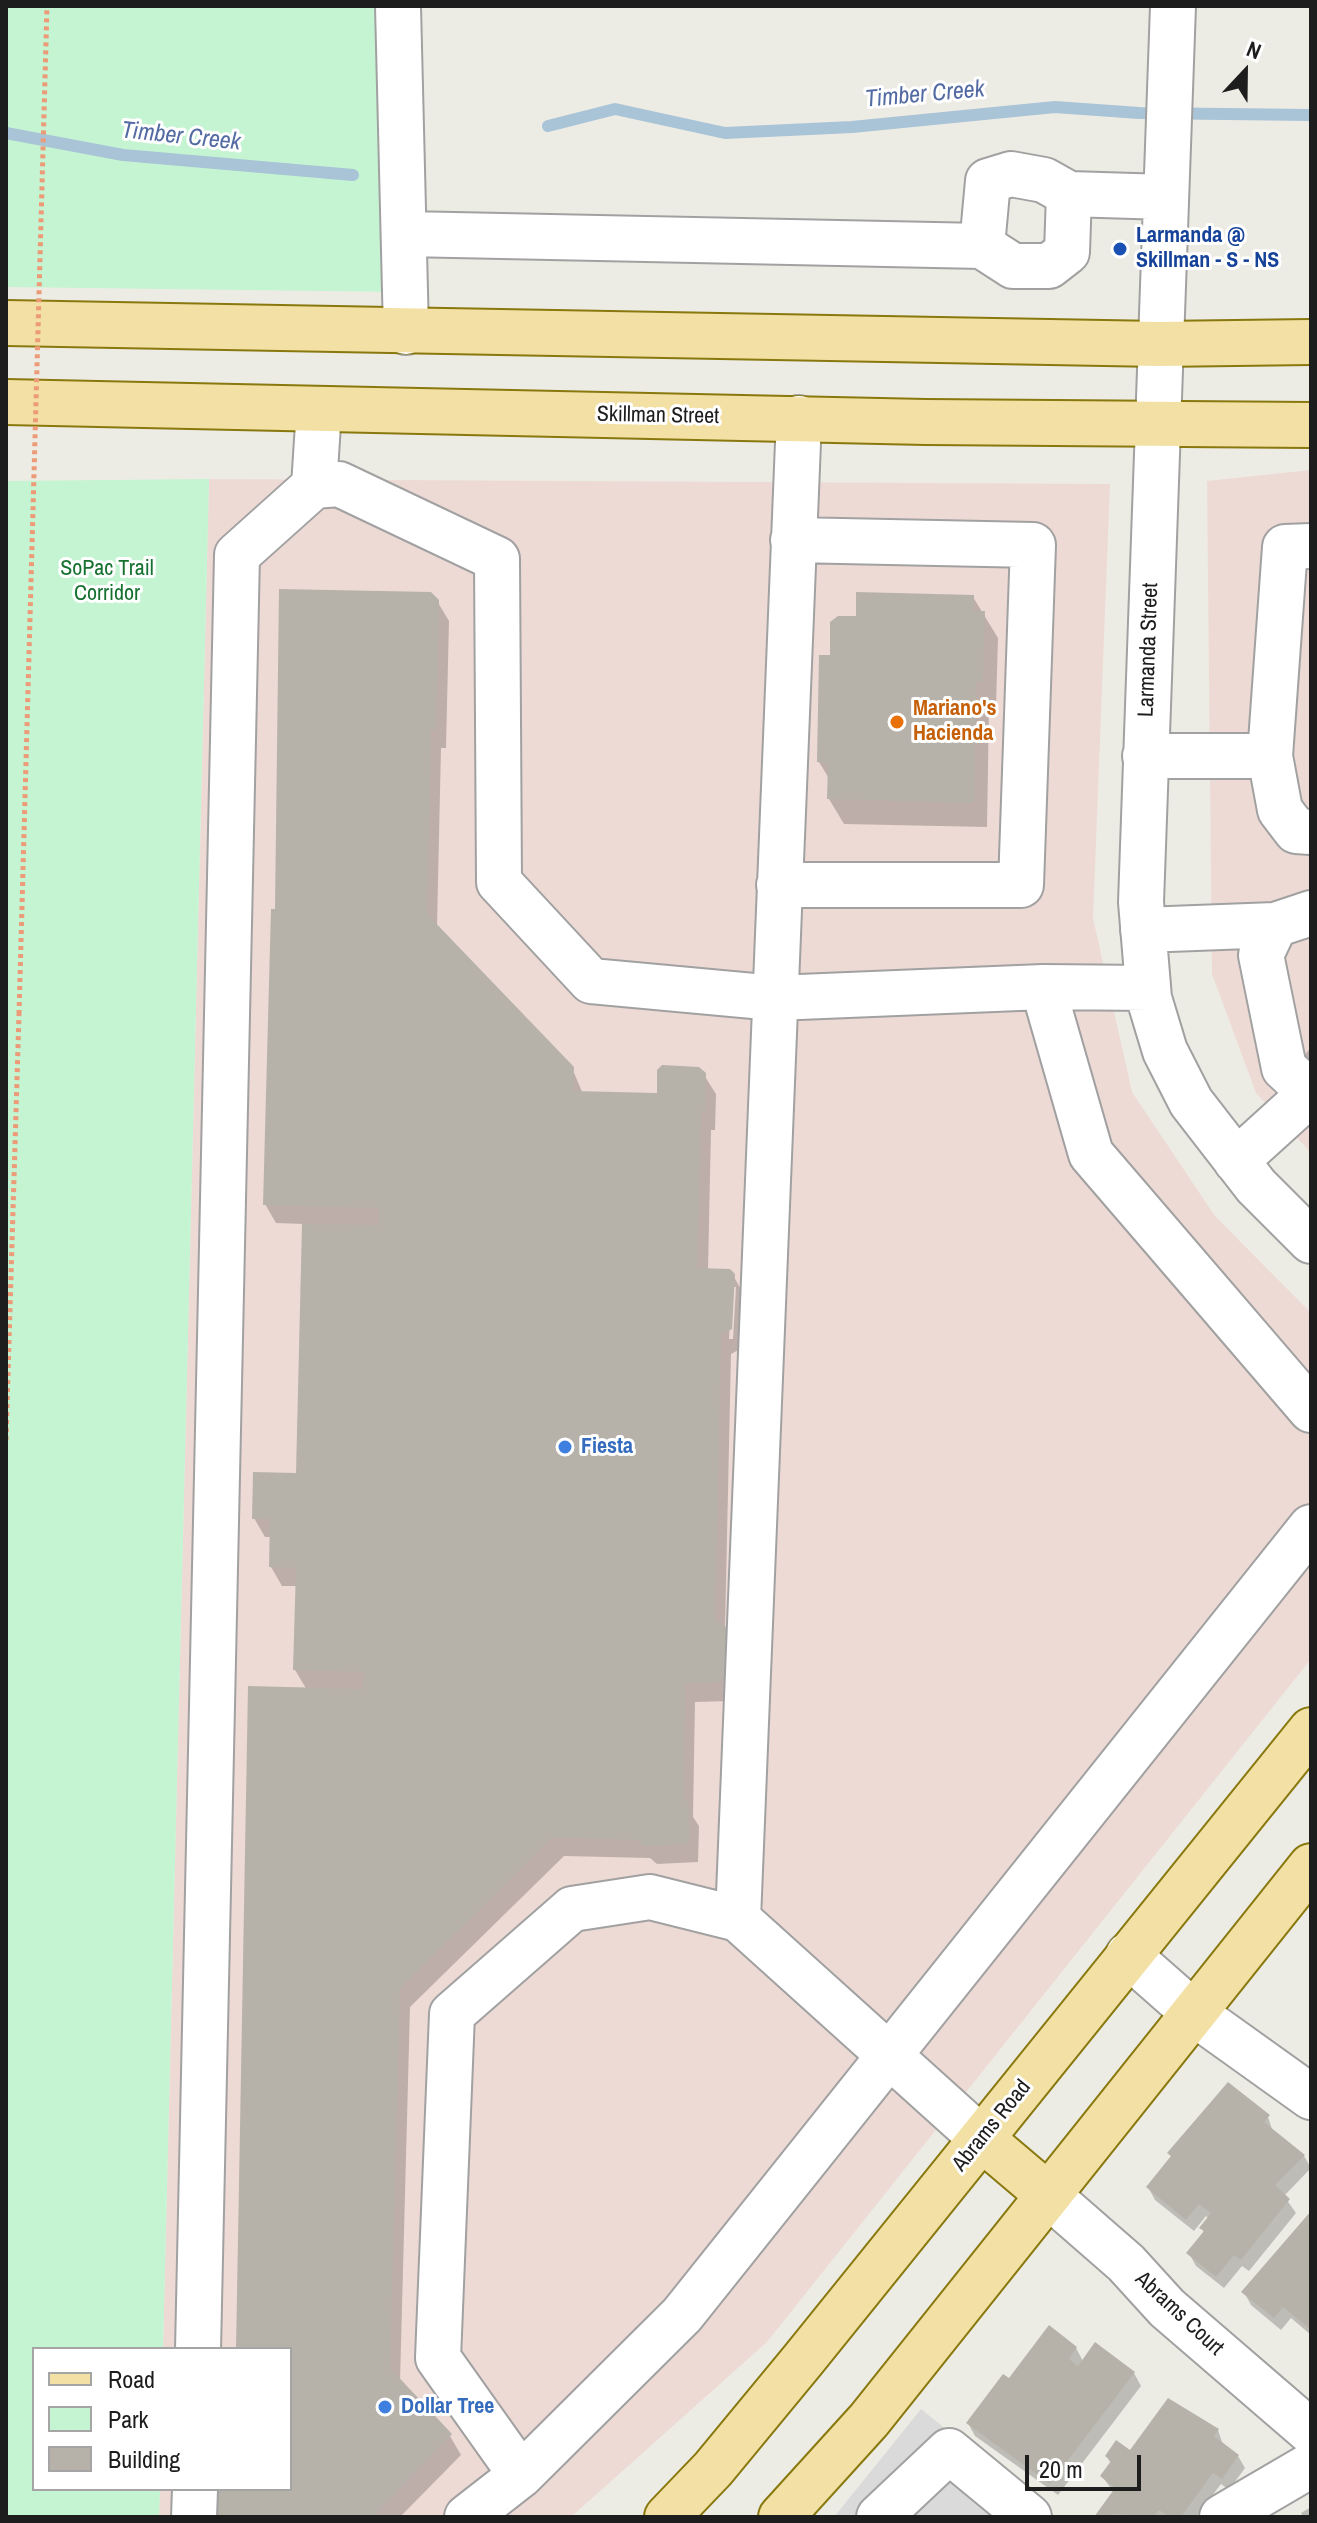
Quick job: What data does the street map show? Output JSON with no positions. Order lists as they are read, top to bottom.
{
  "streets": {
    "main road": ["Skillman Street", "Abrams Road"],
    "street": ["Larmanda Street", "Abrams Court"]
  },
  "crossings": [
    ["Skillman Street", "Larmanda Street"]
  ],
  "water": ["Timber Creek"],
  "parks": ["SoPac Trail Corridor"],
  "places": [
    "Larmanda @ Skillman - S - NS",
    "Mariano's Hacienda",
    "Fiesta",
    "Dollar Tree"
  ],
  "legend": ["Road", "Park", "Building"],
  "scale_bar": "20 m",
  "north": "top"
}
